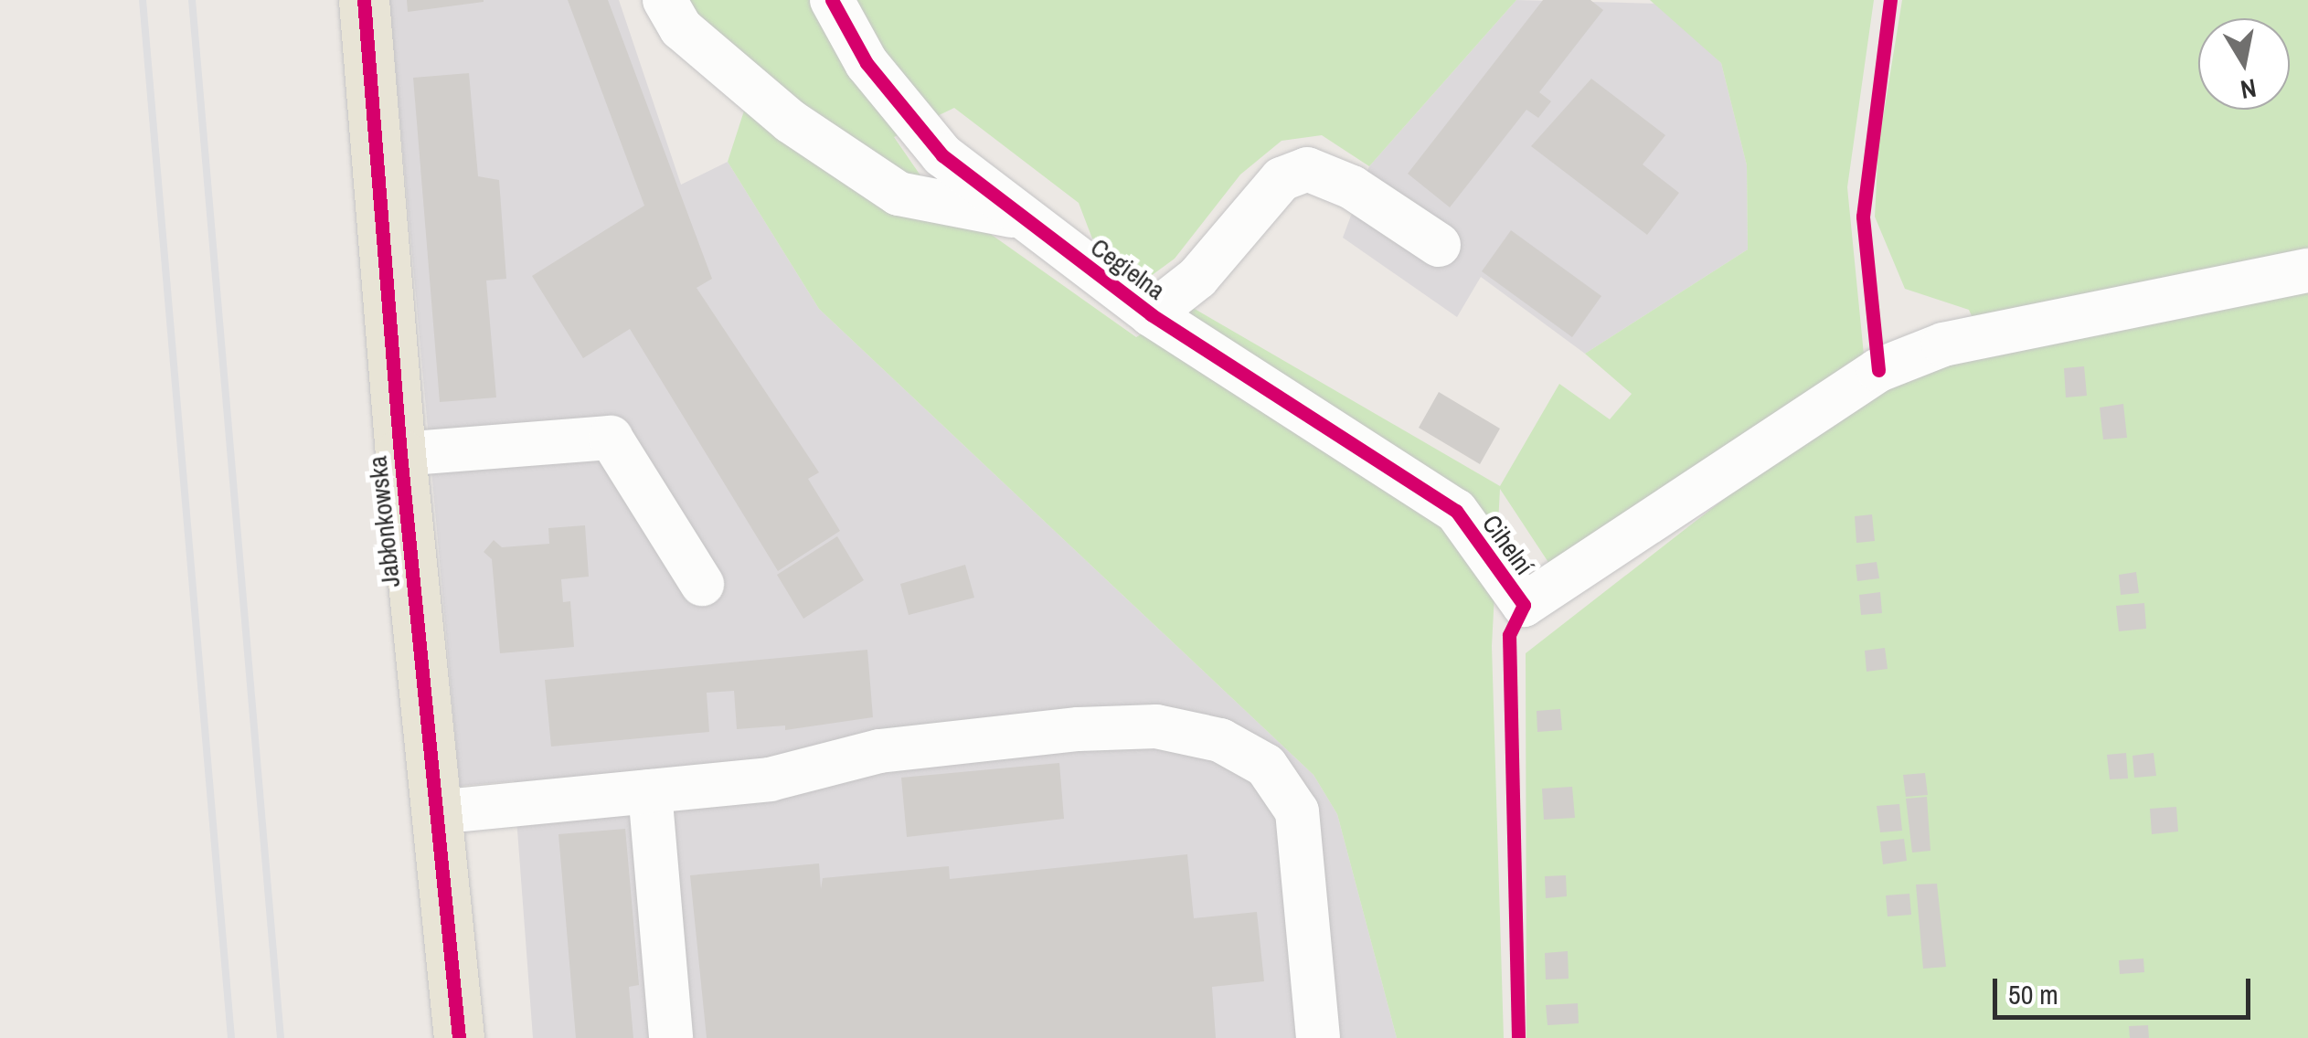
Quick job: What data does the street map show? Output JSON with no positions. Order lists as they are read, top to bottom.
{
  "streets": {
    "main road": ["Jabłonkowska"],
    "street": ["Cegielna", "Cihelní"]
  },
  "crossings": [
    ["Cegielna", "Cihelní"]
  ],
  "scale_bar": "50 m",
  "north": "bottom"
}
